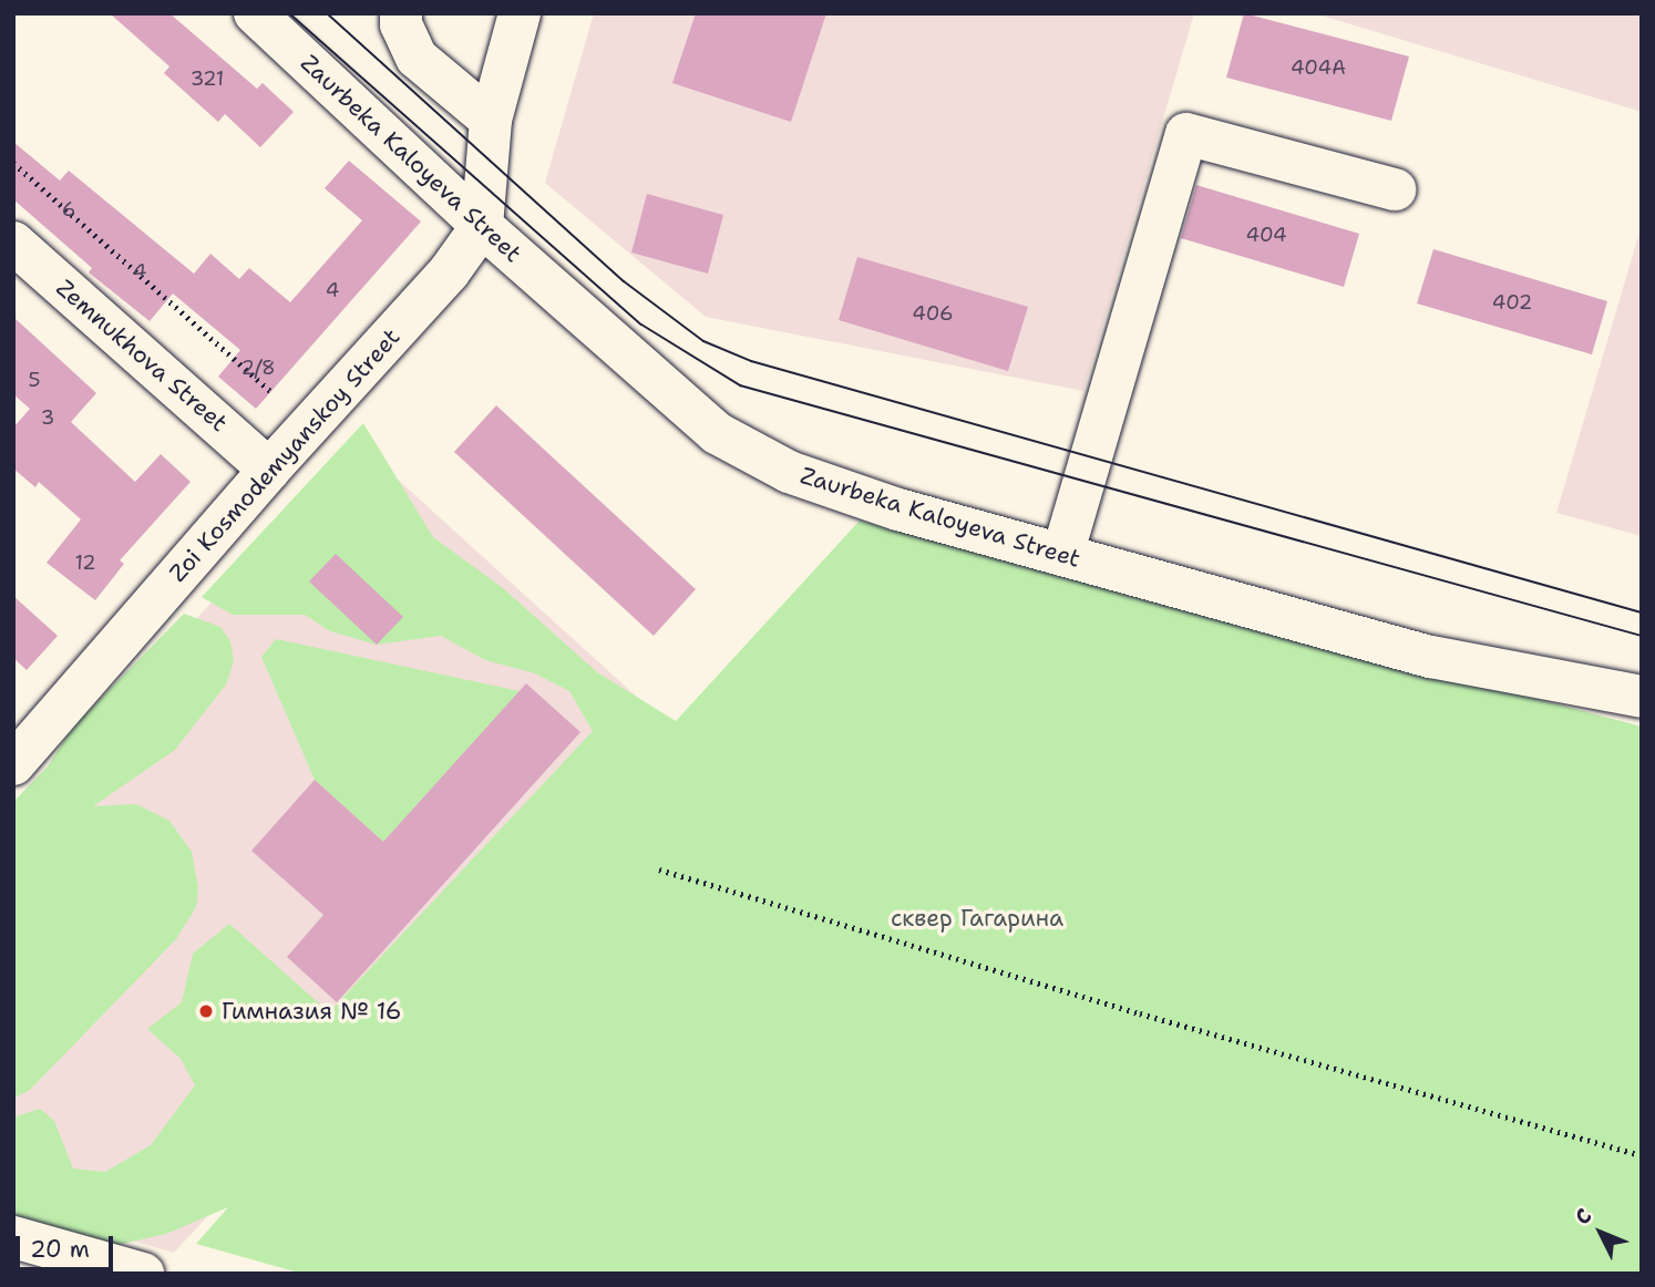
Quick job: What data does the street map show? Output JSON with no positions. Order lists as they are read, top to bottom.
{
  "streets": {
    "street": ["Zaurbeka Kaloyeva Street", "Zemnukhova Street", "Zoi Kosmodemyanskoy Street"]
  },
  "crossings": [
    ["Zaurbeka Kaloyeva Street", "Zoi Kosmodemyanskoy Street"],
    ["Zemnukhova Street", "Zoi Kosmodemyanskoy Street"]
  ],
  "parks": ["сквер Гагарина"],
  "places": ["Гимназия № 16"],
  "house_numbers": [
    "404А",
    "321",
    "6",
    "404",
    "4",
    "4",
    "402",
    "406",
    "2/8",
    "5",
    "3",
    "12"
  ],
  "scale_bar": "20 m",
  "north": "top left"
}
